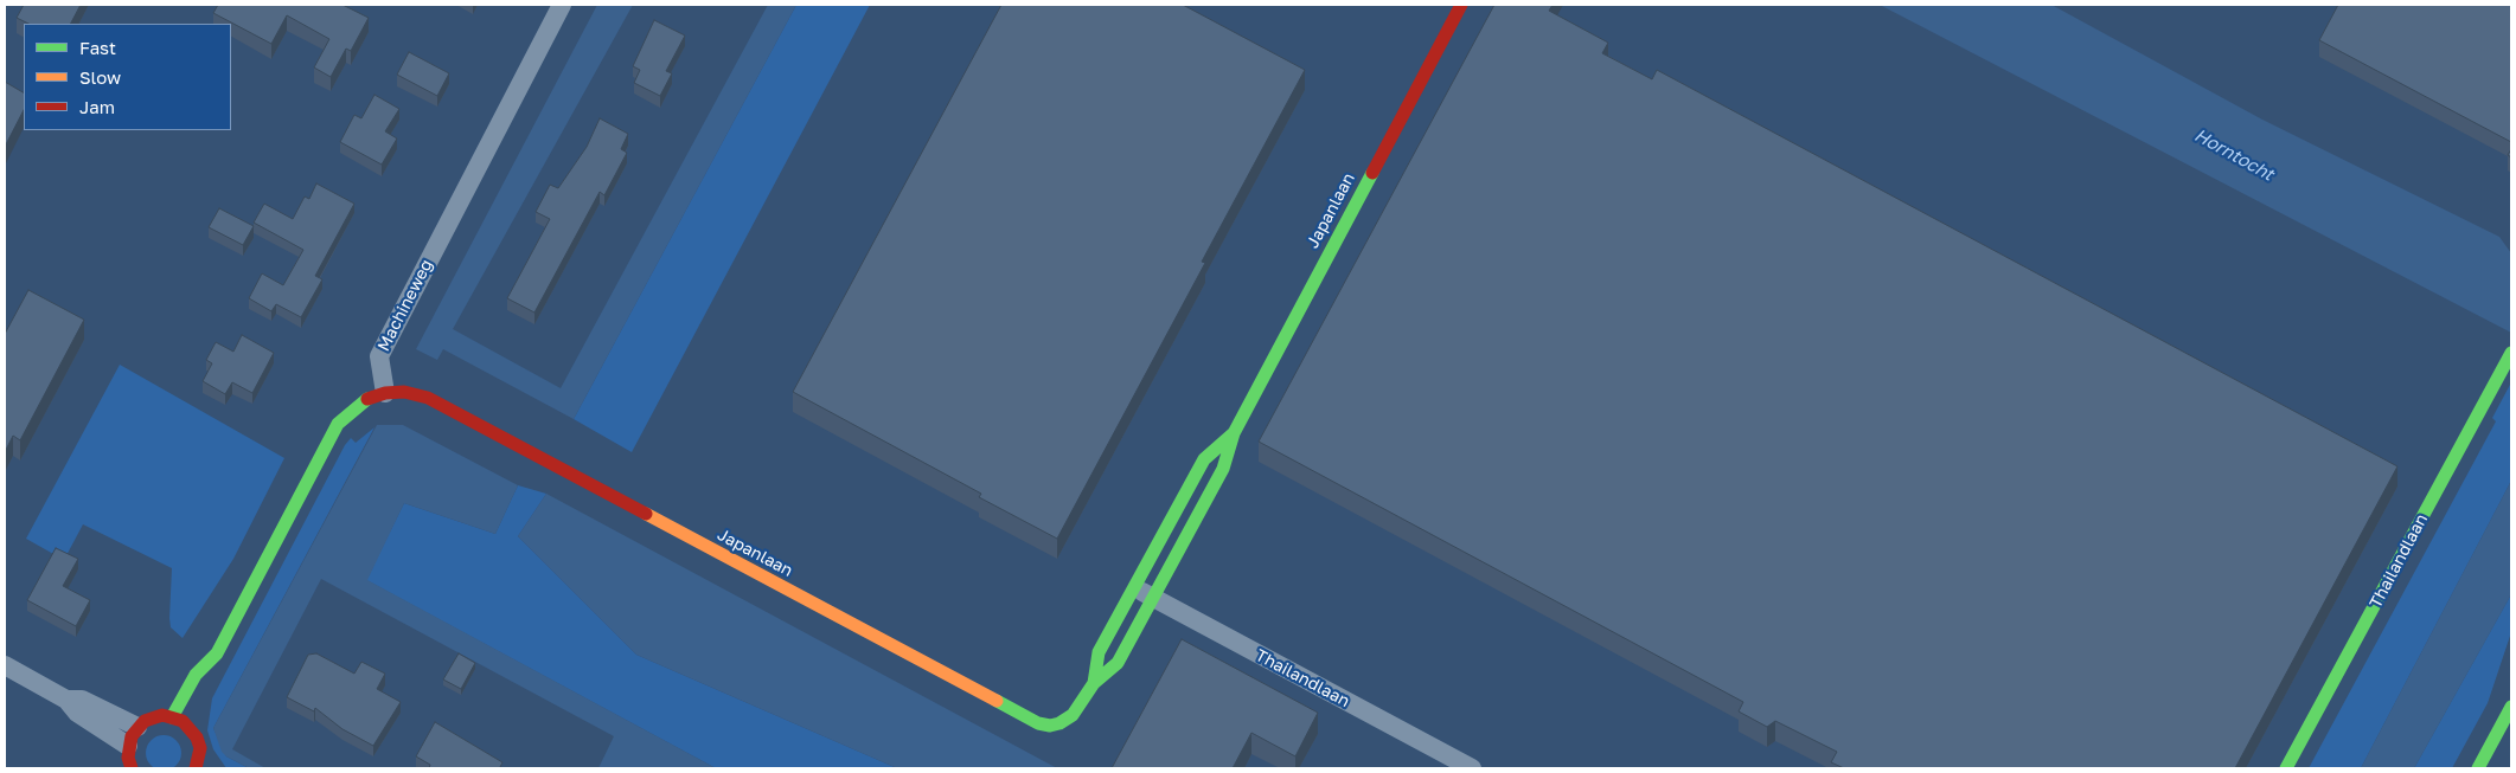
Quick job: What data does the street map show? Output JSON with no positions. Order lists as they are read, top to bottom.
{
  "streets": {
    "main road": ["Japanlaan", "Thailandlaan"],
    "street": ["Machineweg"]
  },
  "crossings": [
    ["Japanlaan", "Machineweg"],
    ["Japanlaan", "Thailandlaan"]
  ],
  "water": ["Horntocht"],
  "legend": ["Fast", "Slow", "Jam"]
}
